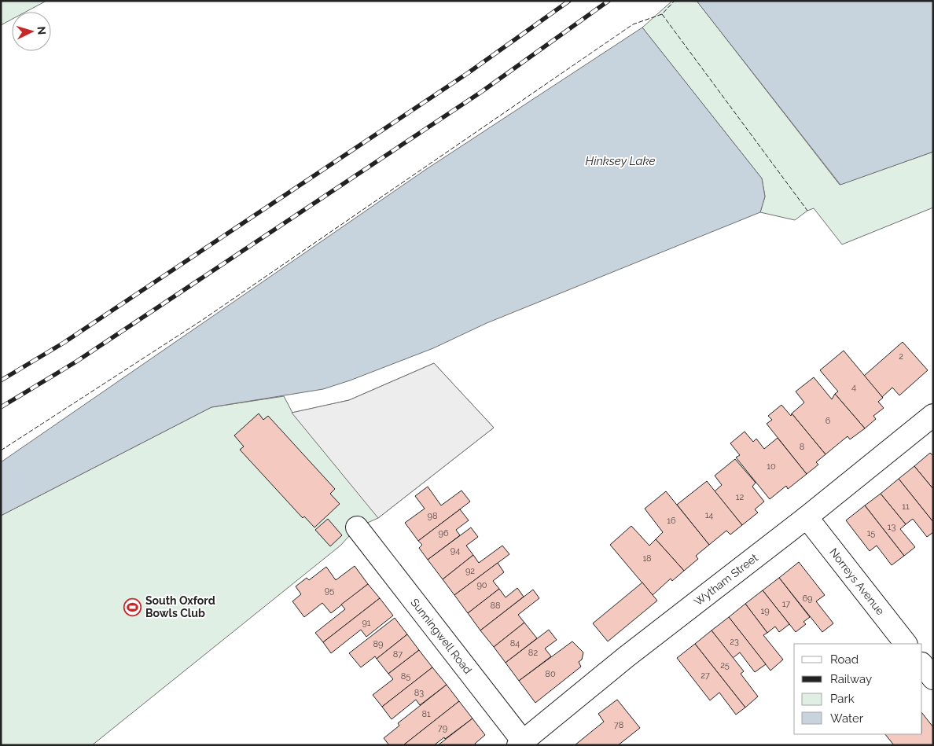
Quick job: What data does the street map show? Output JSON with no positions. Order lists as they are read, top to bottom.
{
  "streets": {
    "street": ["Wytham Street", "Norreys Avenue", "Sunningwell Road"]
  },
  "crossings": [
    ["Wytham Street", "Norreys Avenue"],
    ["Wytham Street", "Sunningwell Road"]
  ],
  "water": ["Hinksey Lake"],
  "places": {
    "sports": ["South Oxford Bowls Club"]
  },
  "house_numbers": [
    "2",
    "4",
    "6",
    "8",
    "10",
    "12",
    "11",
    "14",
    "98",
    "16",
    "13",
    "96",
    "15",
    "94",
    "18",
    "92",
    "90",
    "95",
    "69",
    "17",
    "88",
    "19",
    "91",
    "23",
    "84",
    "89",
    "82",
    "87",
    "25",
    "80",
    "27",
    "85",
    "83",
    "81",
    "78",
    "79"
  ],
  "legend": [
    "Road",
    "Railway",
    "Park",
    "Water"
  ],
  "north": "right"
}
